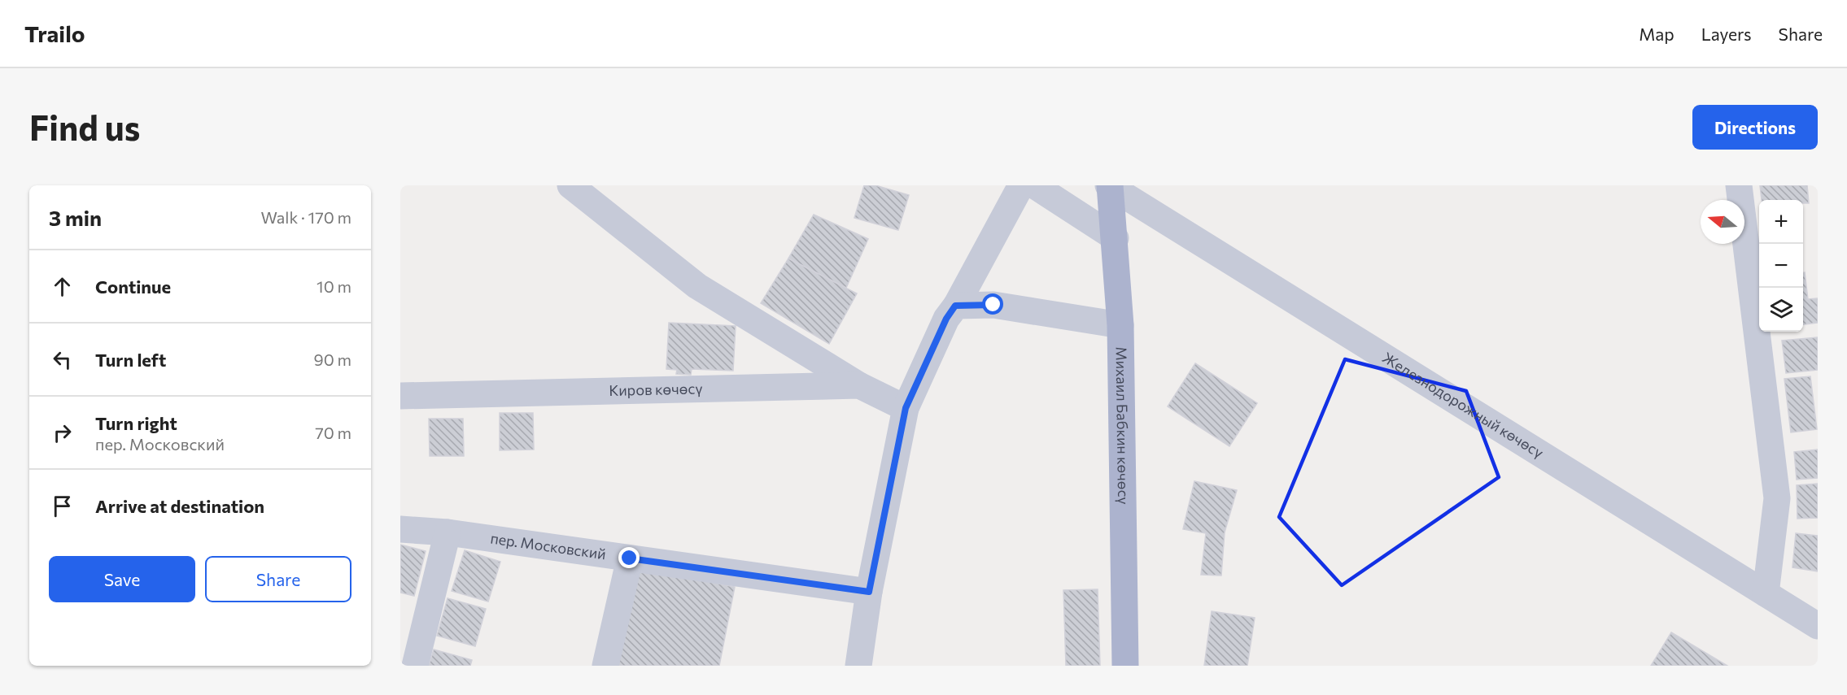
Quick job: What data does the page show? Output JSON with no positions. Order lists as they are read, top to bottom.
{
  "streets": {
    "main road": ["Михаил Бабкин көчөсү"],
    "street": ["Киров көчөсү", "Железнодорожный көчөсү", "пер. Московский"]
  },
  "crossings": [
    ["Железнодорожный көчөсү", "Михаил Бабкин көчөсү"]
  ],
  "north": "left",
  "page": {
    "header": "Trailo",
    "nav": ["Map", "Layers", "Share"],
    "buttons": [
      "Directions",
      ["Save", "Share"]
    ],
    "title": "Find us",
    "heading": ["3 min", "Walk · 170 m"],
    "map_buttons": ["+", "−"],
    "list": [
      ["Continue", "10 m"],
      ["Turn left", "90 m"],
      ["Turn right", "пер. Московский", "70 m"],
      "Arrive at destination"
    ]
  }
}
